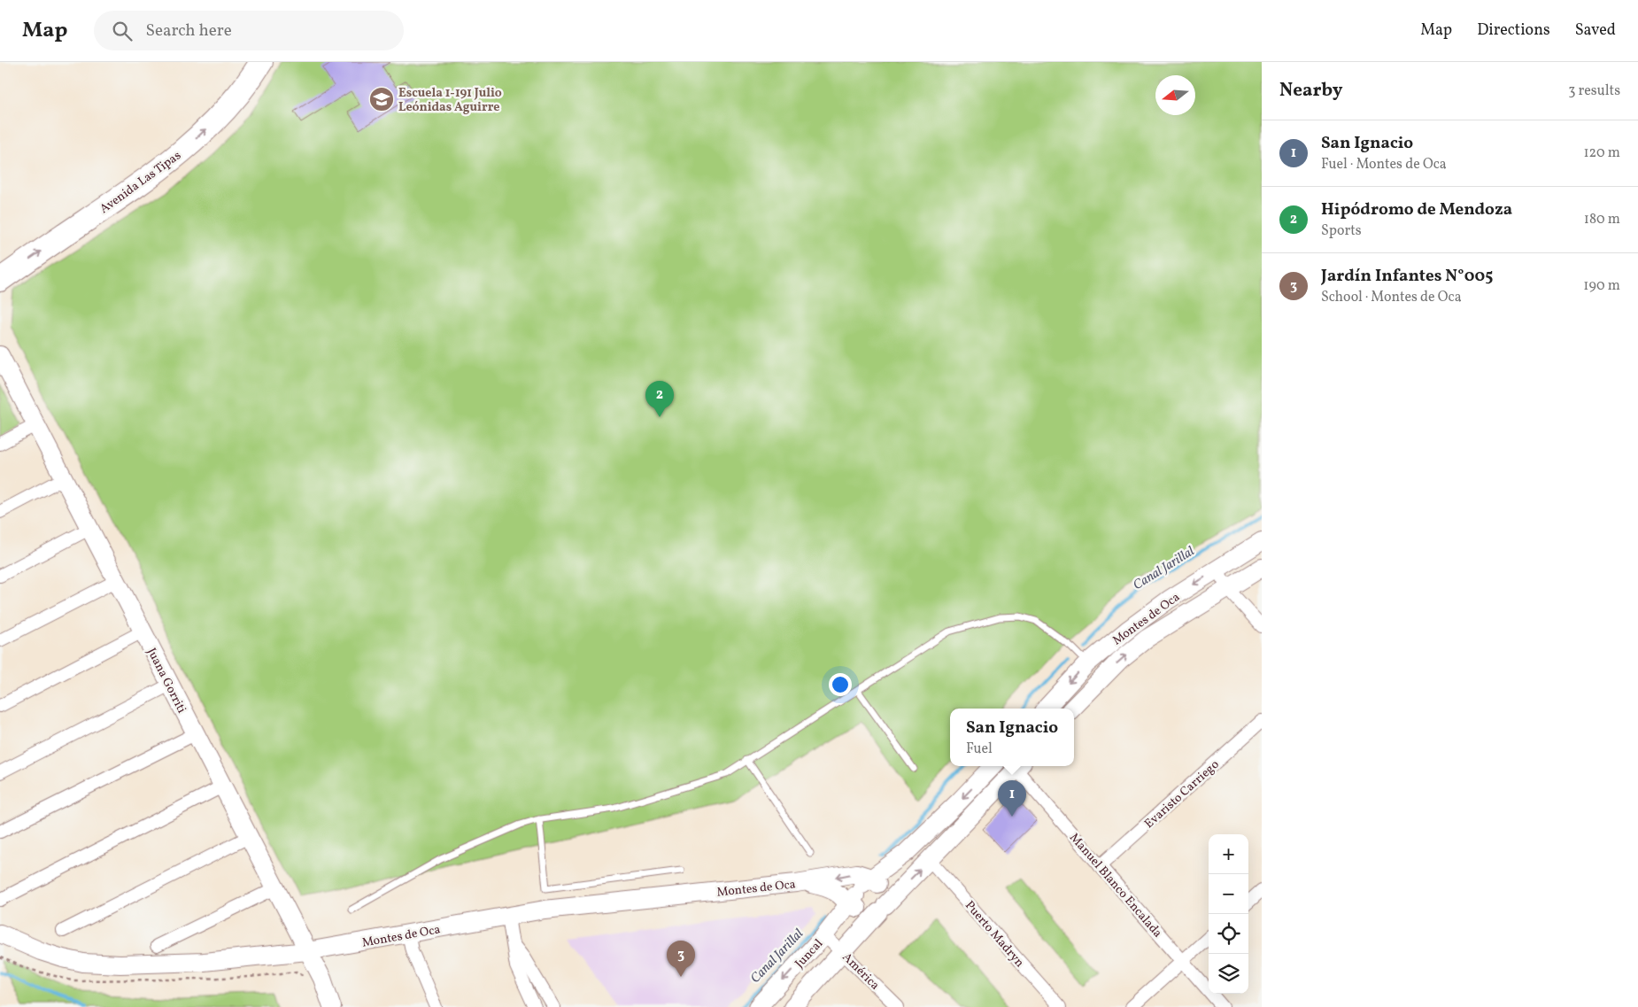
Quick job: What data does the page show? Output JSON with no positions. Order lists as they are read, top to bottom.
{
  "streets": {
    "highway": ["Avenida Las Tipas"],
    "main road": ["Montes de Oca", "Juana Gorriti", "Juncal"],
    "street": [
      "Evaristo Carriego",
      "Manuel Blanco Encalada",
      "Puerto Madryn",
      "América"
    ]
  },
  "crossings": [
    ["Montes de Oca", "Juana Gorriti"],
    ["Montes de Oca", "Juncal"],
    ["Evaristo Carriego", "Manuel Blanco Encalada"],
    ["Juncal", "América"]
  ],
  "one_way": ["Avenida Las Tipas"],
  "water": ["Canal Jarillal"],
  "places": {
    "school or university": ["Escuela 1-191 Julio Leónidas Aguirre"]
  },
  "north": "left",
  "page": {
    "header": "Map",
    "search": "Search here",
    "nav": ["Map", "Directions", "Saved"],
    "heading": ["Nearby", "3 results"],
    "list": [
      {
        "mark": "1",
        "name": "San Ignacio",
        "note": "Fuel · Montes de Oca",
        "value": "120 m"
      },
      {
        "mark": "2",
        "name": "Hipódromo de Mendoza",
        "note": "Sports",
        "value": "180 m"
      },
      {
        "mark": "3",
        "name": "Jardín Infantes N°005",
        "note": "School · Montes de Oca",
        "value": "190 m"
      }
    ],
    "pins": ["2", "1", "3"],
    "popup": ["San Ignacio", "Fuel"],
    "map_buttons": ["+", "−"]
  }
}
